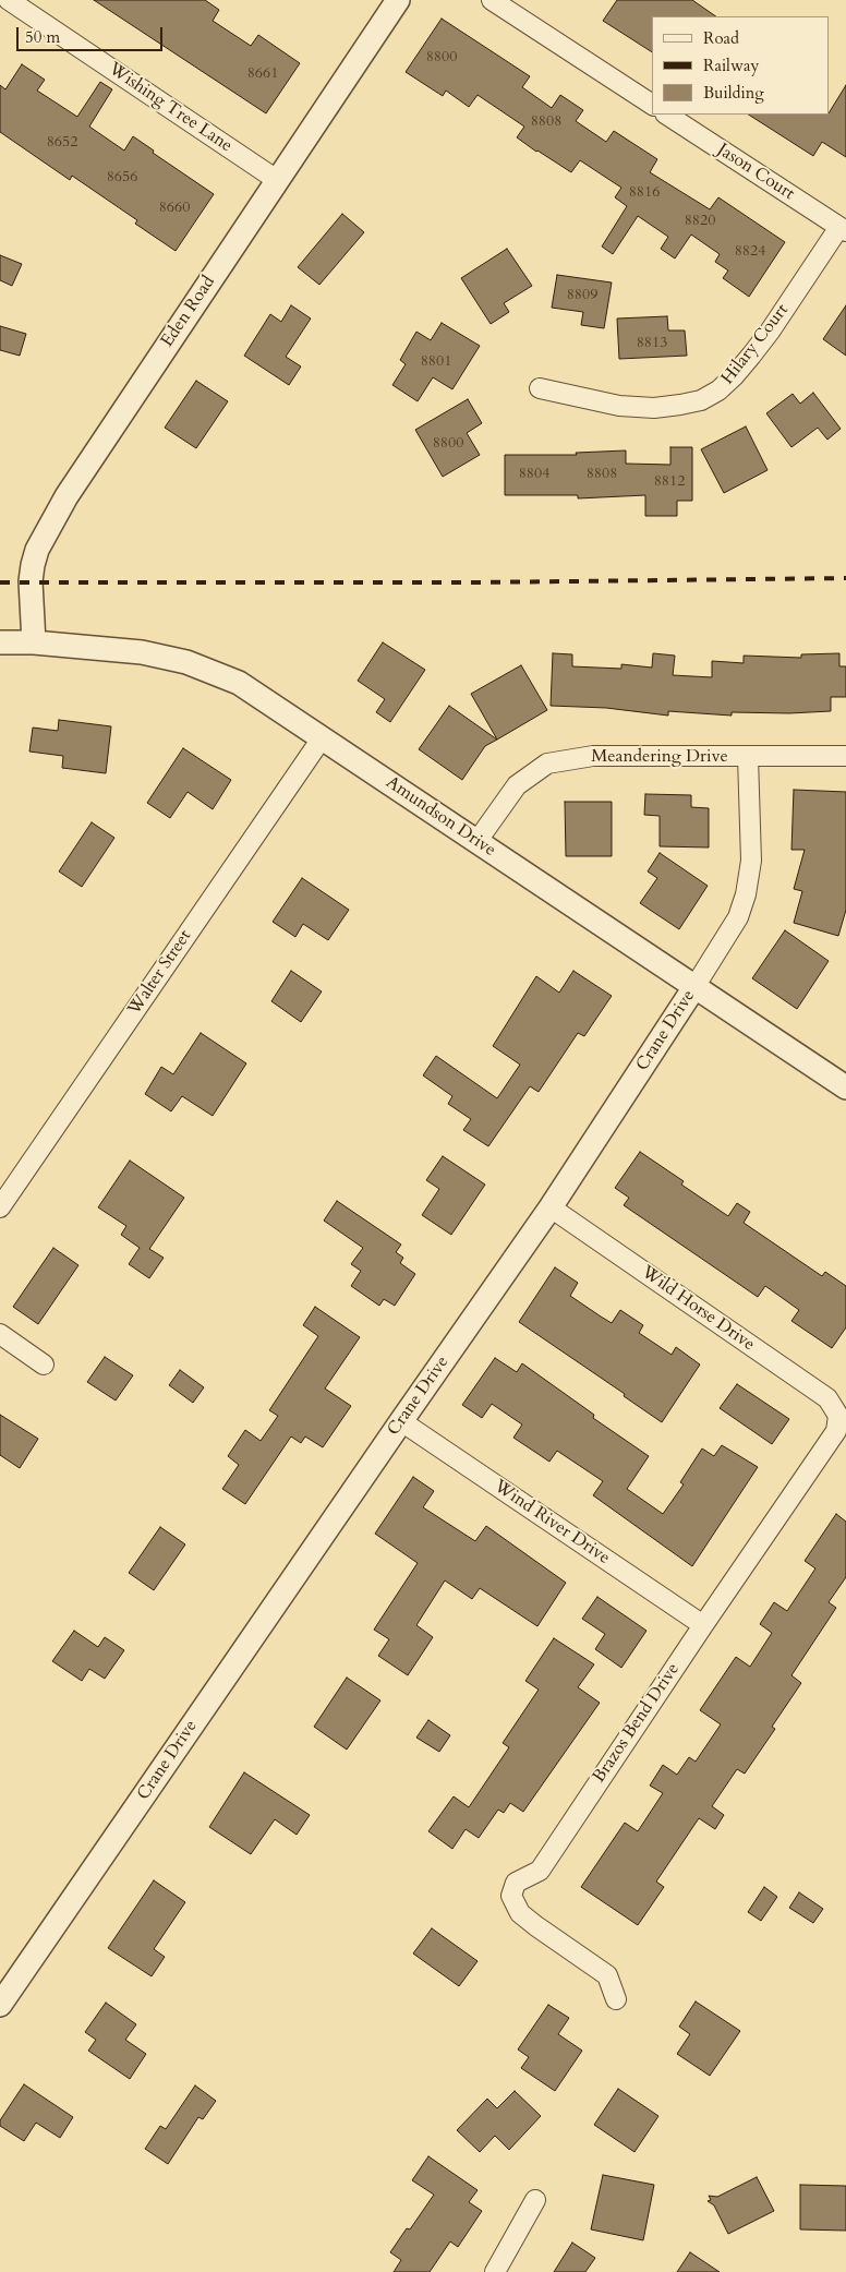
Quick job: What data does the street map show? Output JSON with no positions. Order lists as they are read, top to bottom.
{
  "streets": {
    "street": [
      "Wishing Tree Lane",
      "Jason Court",
      "Eden Road",
      "Hilary Court",
      "Meandering Drive",
      "Amundson Drive",
      "Walter Street",
      "Crane Drive",
      "Wild Horse Drive",
      "Wind River Drive",
      "Brazos Bend Drive"
    ]
  },
  "crossings": [
    ["Wishing Tree Lane", "Eden Road"],
    ["Jason Court", "Hilary Court"],
    ["Eden Road", "Amundson Drive"],
    ["Meandering Drive", "Amundson Drive"],
    ["Meandering Drive", "Crane Drive"],
    ["Amundson Drive", "Walter Street"],
    ["Amundson Drive", "Crane Drive"],
    ["Crane Drive", "Wild Horse Drive"],
    ["Crane Drive", "Wind River Drive"],
    ["Wild Horse Drive", "Brazos Bend Drive"],
    ["Wind River Drive", "Brazos Bend Drive"]
  ],
  "house_numbers": [
    "8800",
    "8661",
    "8808",
    "8652",
    "8656",
    "8816",
    "8660",
    "8820",
    "8824",
    "8809",
    "8813",
    "8801",
    "8800",
    "8804",
    "8808",
    "8812"
  ],
  "legend": ["Road", "Railway", "Building"],
  "scale_bar": "50 m"
}
